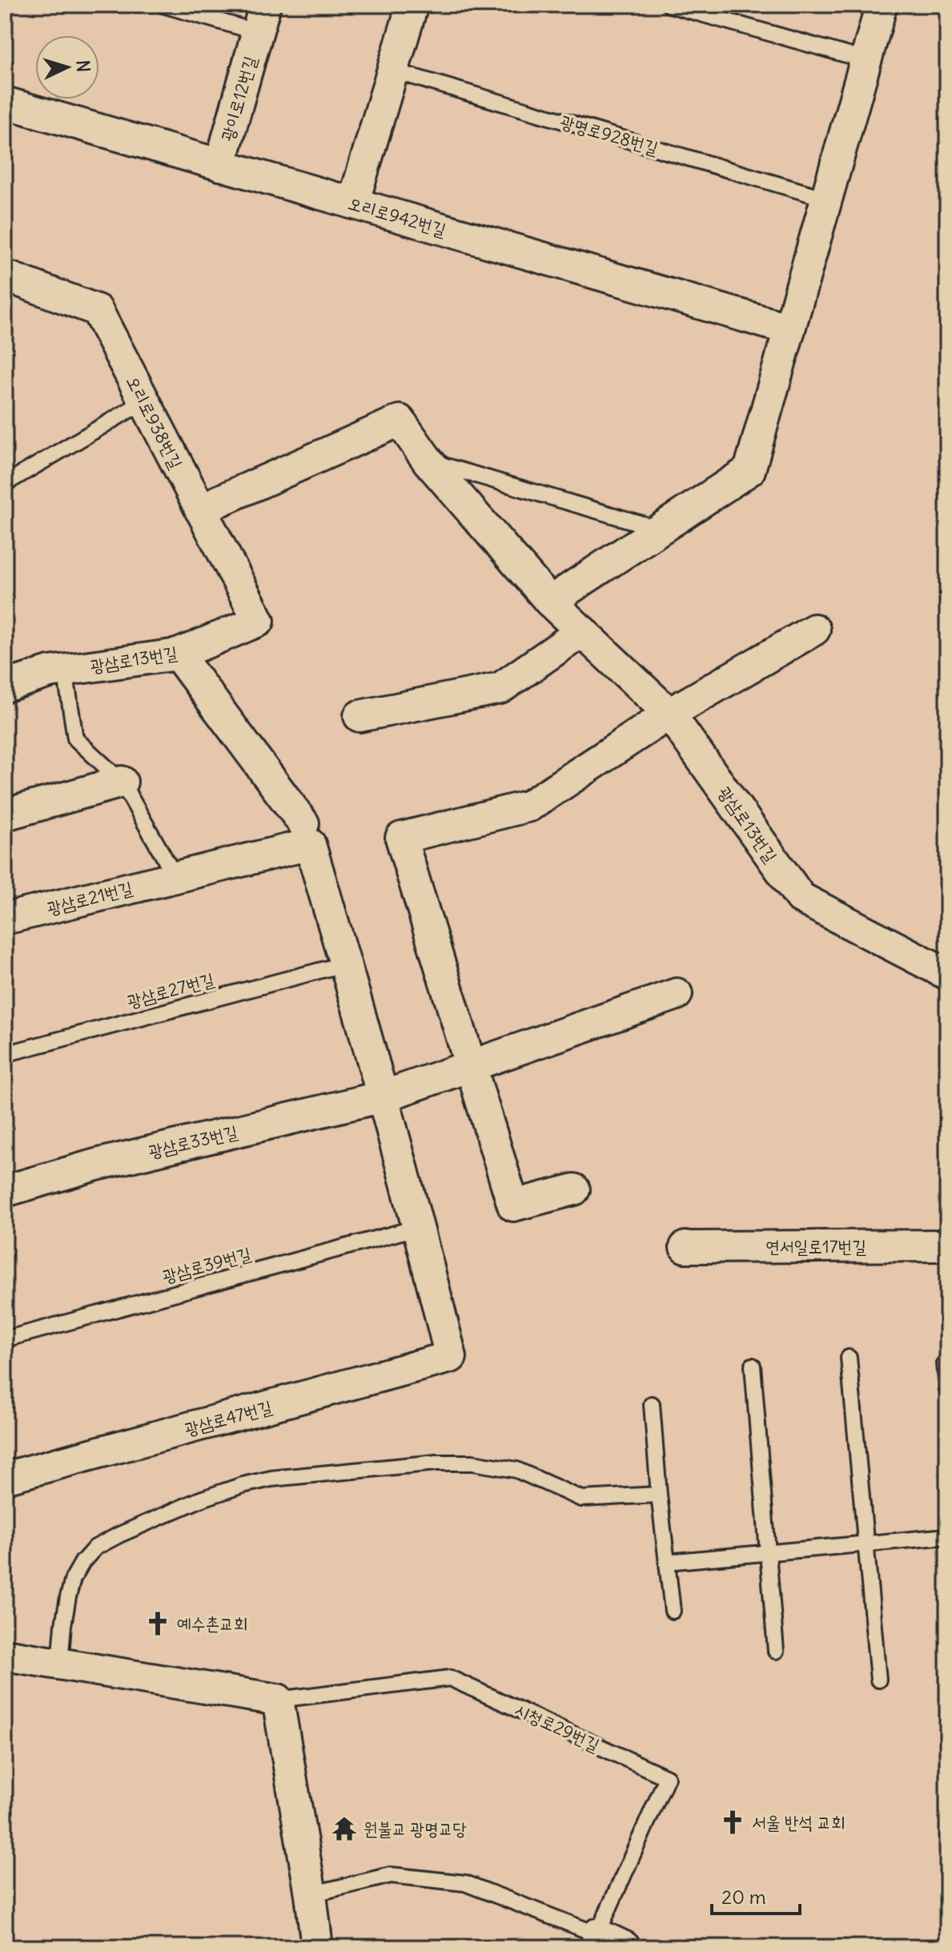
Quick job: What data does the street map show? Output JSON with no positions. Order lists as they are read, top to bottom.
{
  "streets": {
    "street": [
      "광이로12번길",
      "오리로942번길",
      "오리로938번길",
      "광삼로13번길",
      "광삼로21번길",
      "광삼로33번길",
      "연서일로17번길",
      "광삼로47번길",
      "시청로29번길"
    ],
    "lane": ["광명로928번길", "광삼로27번길", "광삼로39번길"]
  },
  "crossings": [
    ["광이로12번길", "오리로942번길"],
    ["오리로938번길", "광삼로13번길"],
    ["광삼로39번길", "광삼로47번길"]
  ],
  "places": {
    "church": ["예수촌교회", "서울 반석 교회"],
    "temple": ["원불교 광명교당"]
  },
  "scale_bar": "20 m",
  "north": "right"
}
